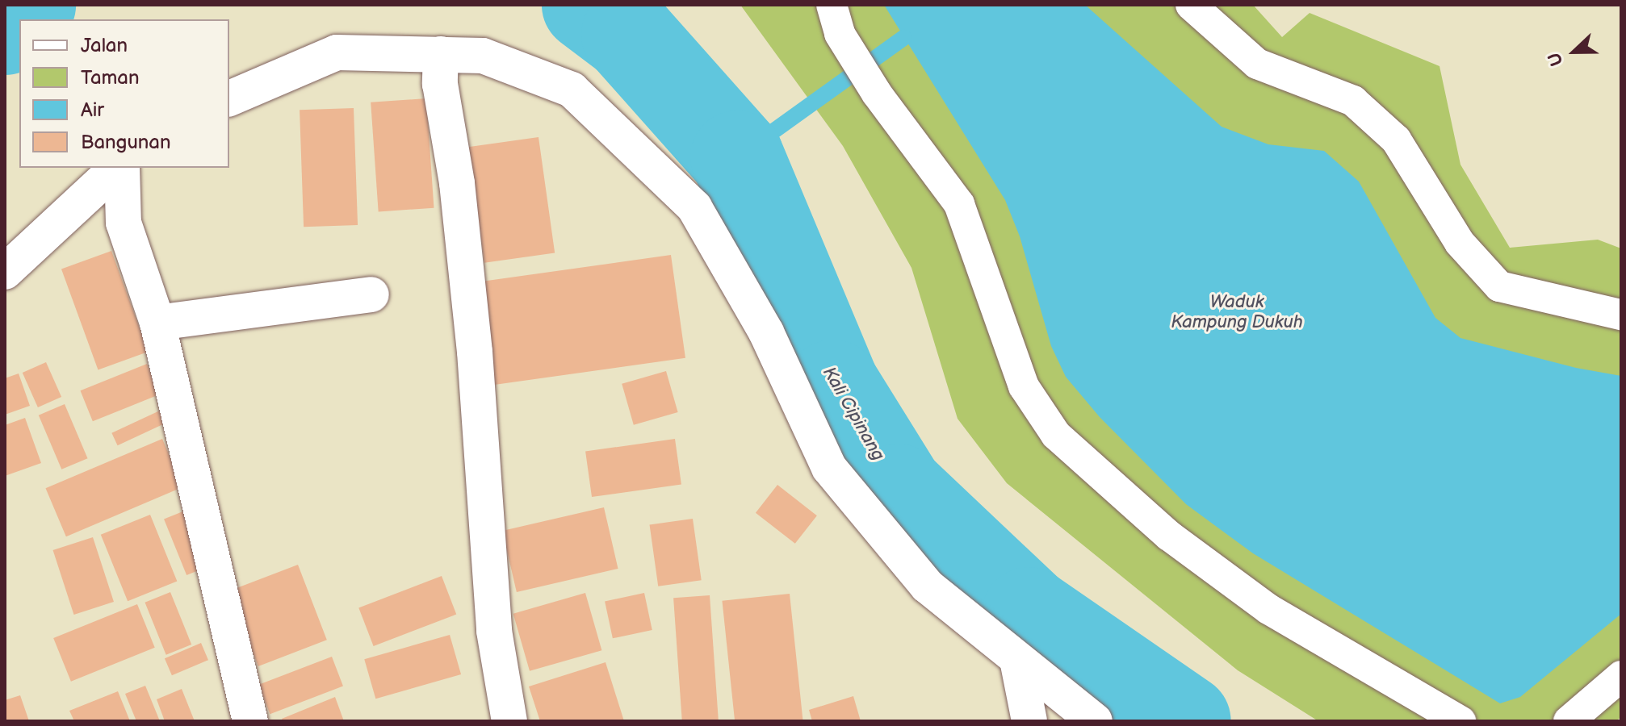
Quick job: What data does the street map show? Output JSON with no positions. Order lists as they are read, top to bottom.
{
  "water": ["Waduk Kampung Dukuh", "Kali Cipinang"],
  "legend": [
    "Jalan",
    "Taman",
    "Air",
    "Bangunan"
  ],
  "north": "left"
}
